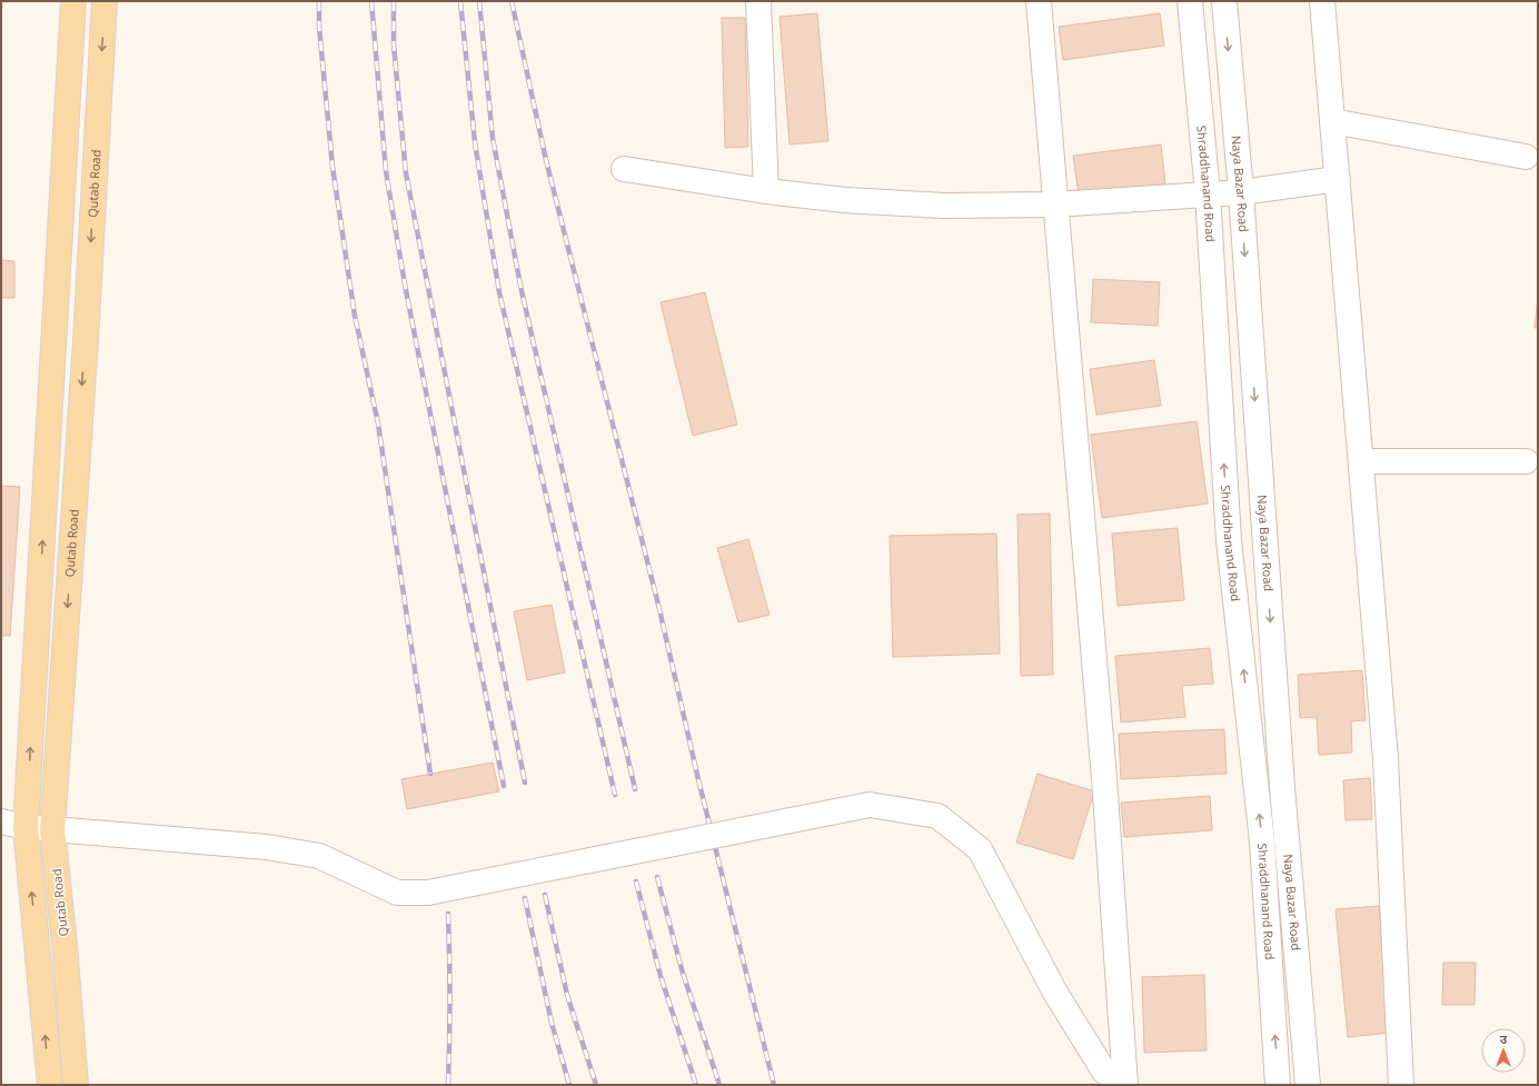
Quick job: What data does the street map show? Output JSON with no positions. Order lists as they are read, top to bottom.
{
  "streets": {
    "main road": ["Qutab Road"],
    "street": ["Naya Bazar Road", "Shraddhanand Road"]
  },
  "north": "top"
}
